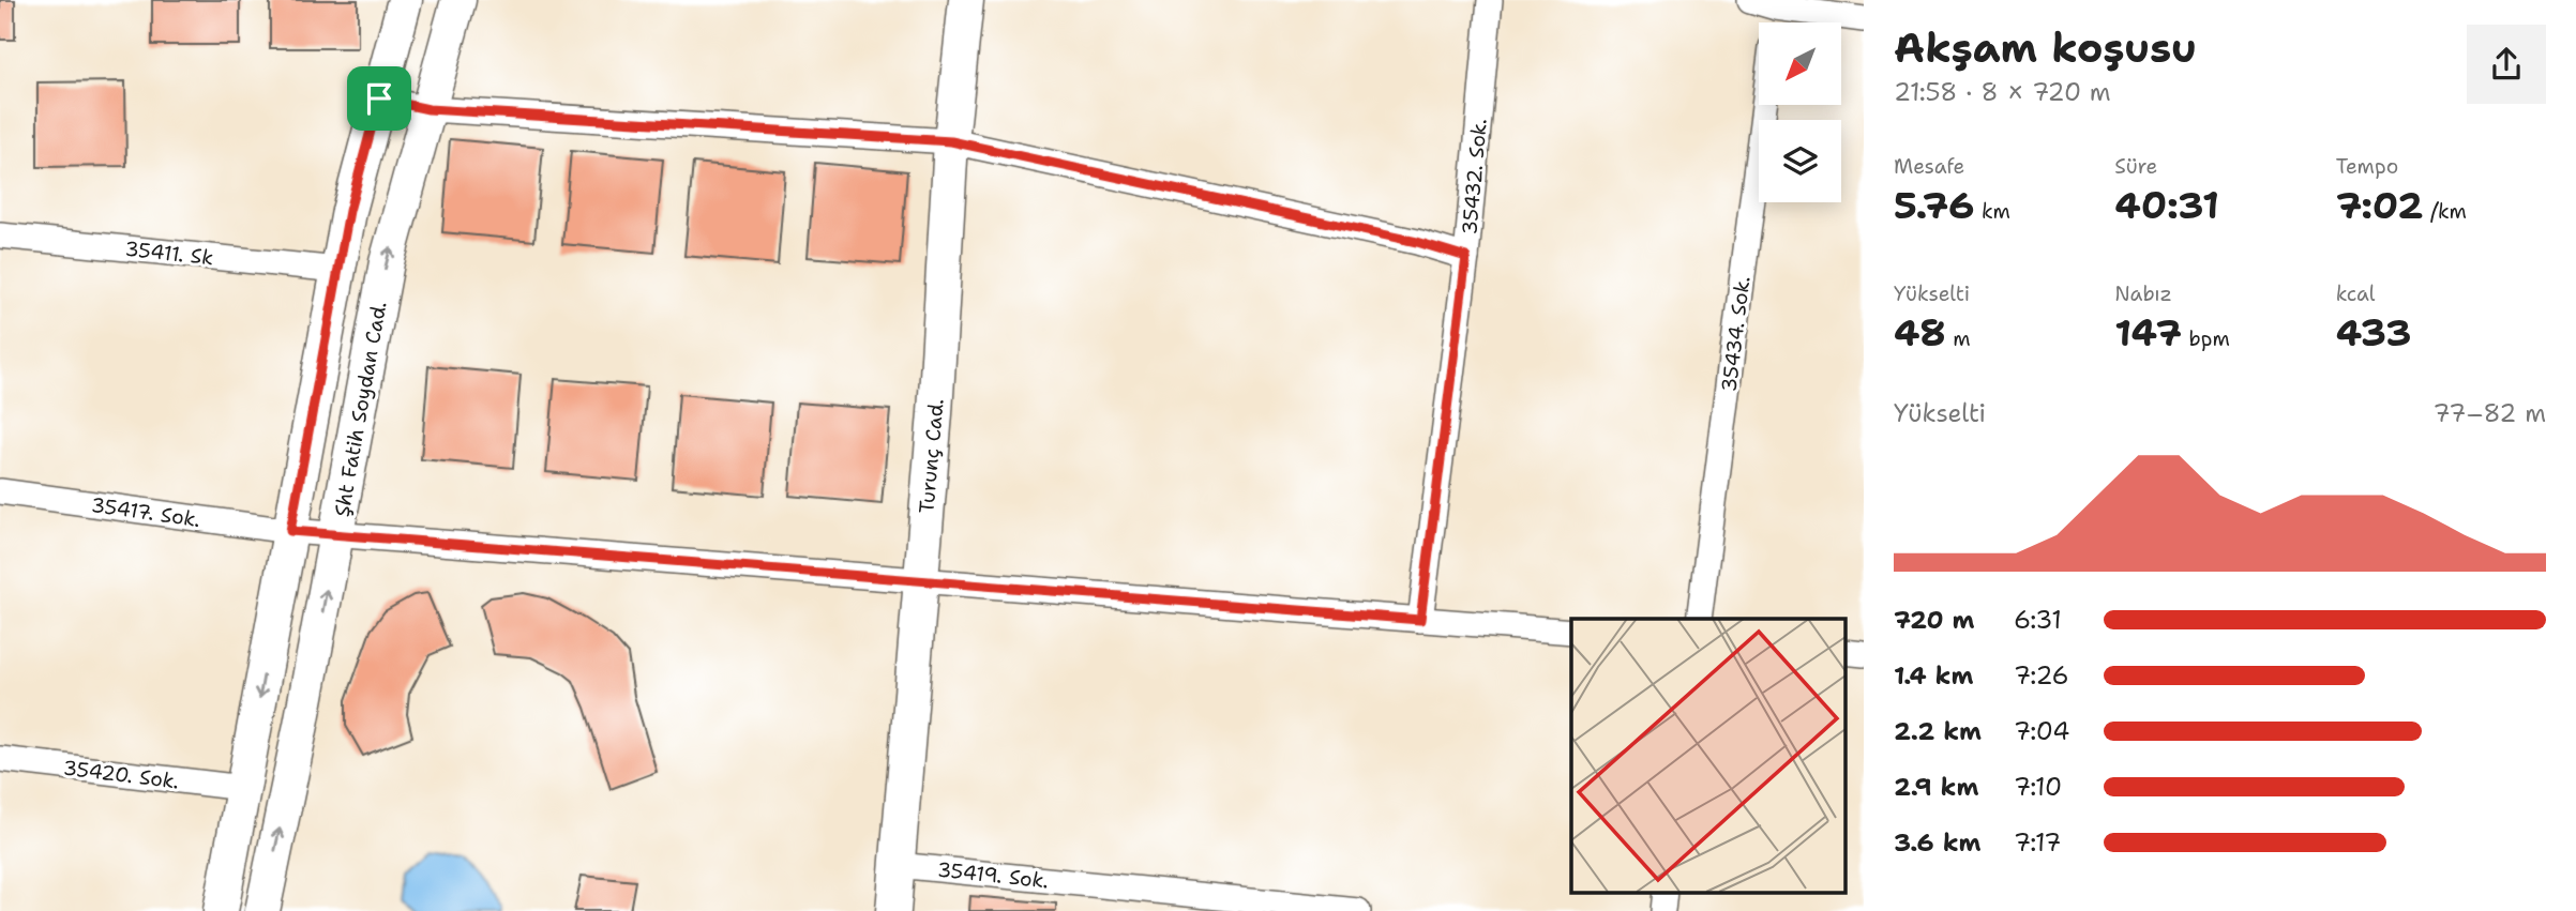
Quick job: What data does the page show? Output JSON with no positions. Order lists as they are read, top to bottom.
{
  "streets": {
    "main road": ["Şht Fatih Soydan Cad.", "Turunç Cad."],
    "street": [
      "35432. Sok.",
      "35411. Sk",
      "35434. Sok.",
      "35417. Sok.",
      "35420. Sok.",
      "35419. Sok."
    ]
  },
  "crossings": [
    ["35432. Sok.", "35417. Sok."],
    ["Şht Fatih Soydan Cad.", "35417. Sok."],
    ["Turunç Cad.", "35417. Sok."],
    ["Turunç Cad.", "35419. Sok."]
  ],
  "north": "bottom left",
  "page": {
    "heading": ["Akşam koşusu", "21:58 · 8 × 720 m"],
    "stats": [
      ["Mesafe", "5.76 km"],
      ["Süre", "40:31"],
      ["Tempo", "7:02 /km"],
      ["Yükselti", "48 m"],
      ["Nabız", "147 bpm"],
      ["kcal", "433"]
    ],
    "chart": ["Yükselti", "77–82 m"],
    "list": [
      {
        "name": "720 m",
        "note": "6:31"
      },
      {
        "name": "1.4 km",
        "note": "7:26"
      },
      {
        "name": "2.2 km",
        "note": "7:04"
      },
      {
        "name": "2.9 km",
        "note": "7:10"
      },
      {
        "name": "3.6 km",
        "note": "7:17"
      }
    ]
  }
}
